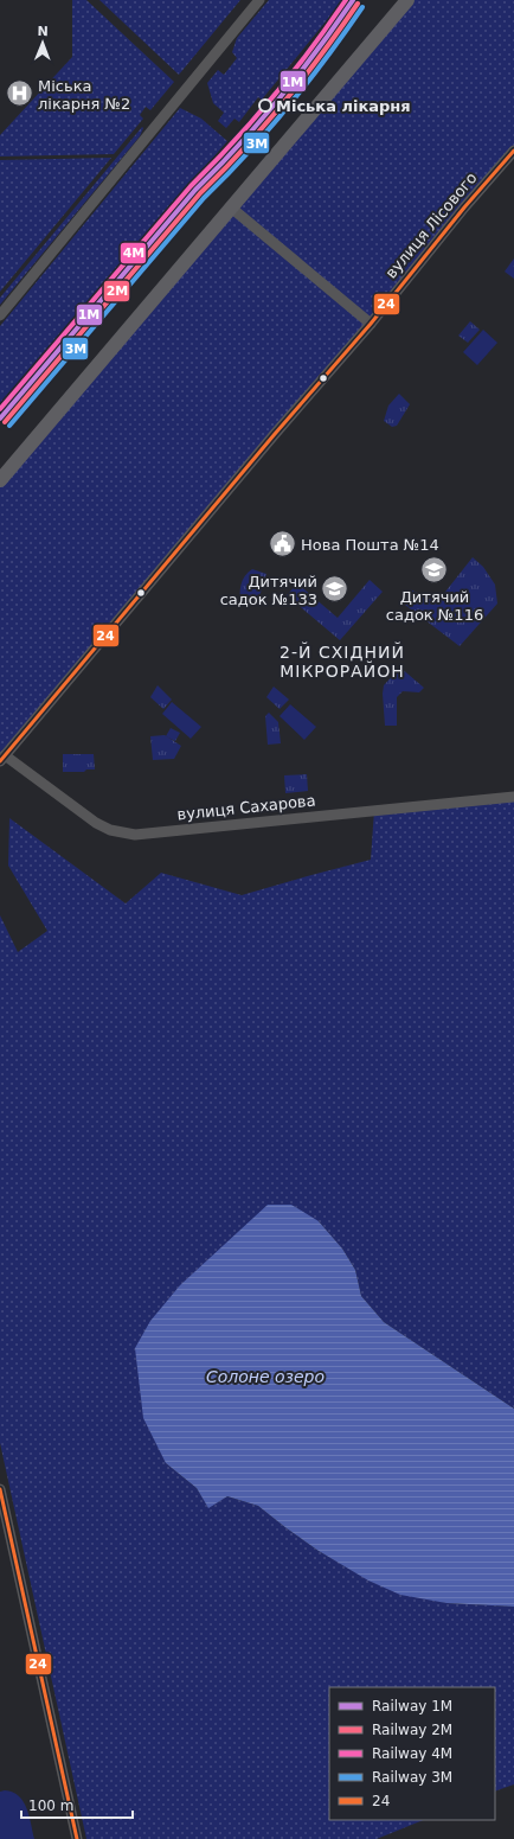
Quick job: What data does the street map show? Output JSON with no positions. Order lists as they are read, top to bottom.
{
  "streets": {
    "street": ["вулиця Лісового", "вулиця Сахарова"]
  },
  "crossings": [
    ["вулиця Лісового", "вулиця Сахарова"]
  ],
  "districts": ["2-Й СХІДНИЙ МІКРОРАЙОН"],
  "water": ["Солоне озеро"],
  "places": {
    "hospital": ["Міська лікарня №2"],
    "other": ["Міська лікарня"],
    "public building": ["Нова Пошта №14"],
    "school or university": ["Дитячий садок №116", "Дитячий садок №133"]
  },
  "lines": [
    "rail line 1М",
    "rail line 4М",
    "rail line 2М",
    "rail line 3М",
    "transit line 24"
  ],
  "legend": [
    "Railway 1М",
    "Railway 2М",
    "Railway 4М",
    "Railway 3М",
    "24"
  ],
  "scale_bar": "100 m",
  "north": "top"
}
